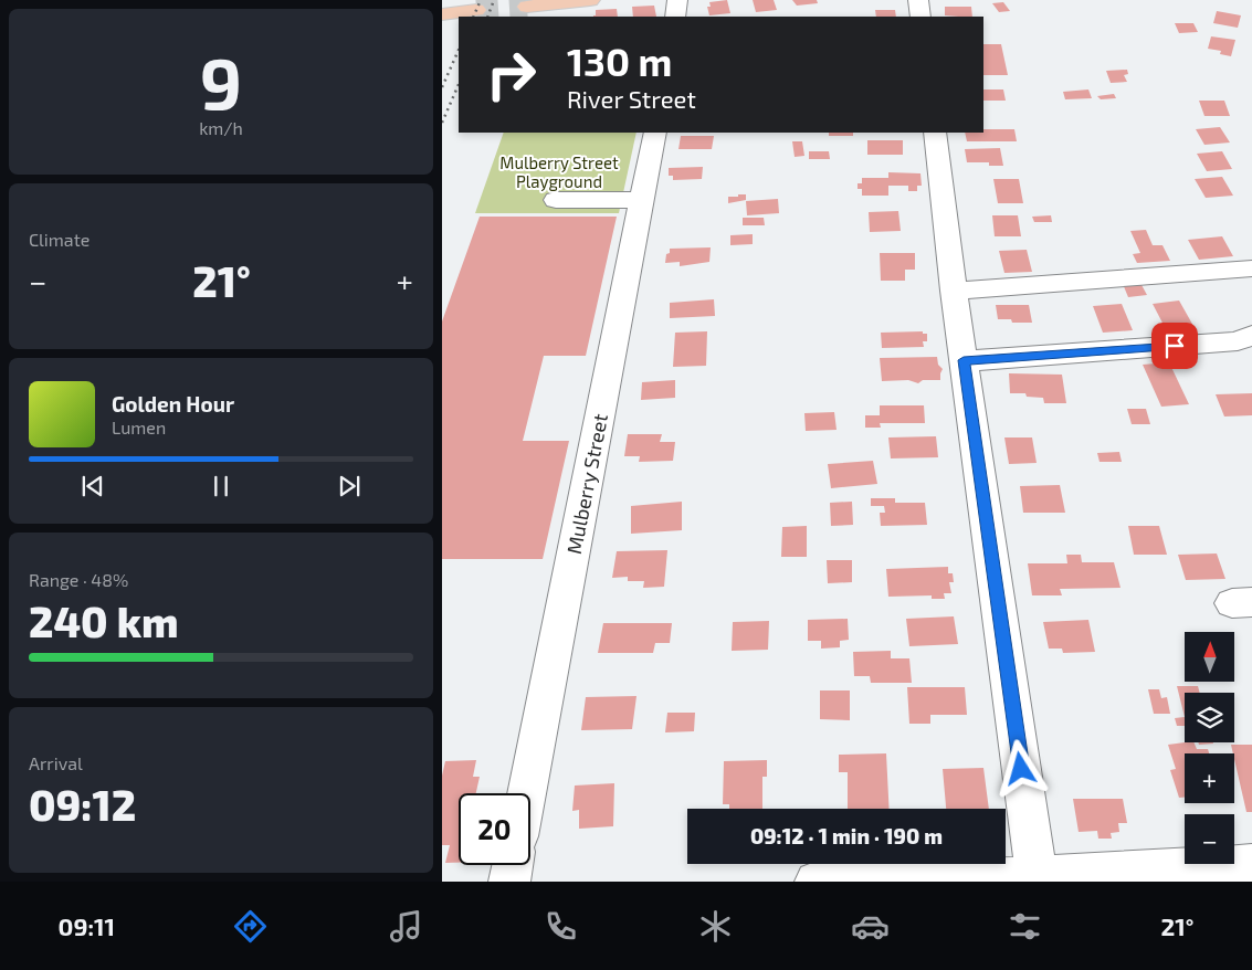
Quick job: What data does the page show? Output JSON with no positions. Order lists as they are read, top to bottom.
{
  "streets": {
    "street": ["Mulberry Street"]
  },
  "parks": ["Mulberry Street Playground"],
  "north": "top",
  "page": {
    "tile": [
      ["9", "km/h"],
      "Climate",
      ["Range · 48%", "240 km"],
      ["Arrival", "09:12"]
    ],
    "turn": ["130 m", "River Street"],
    "heat": ["−", "21°", "+"],
    "song": ["Golden Hour", "Lumen"],
    "map_buttons": ["+", "−"],
    "limit": "20",
    "trip": "09:12 · 1 min · 190 m",
    "tabs": ["09:11", "21°"]
  }
}
